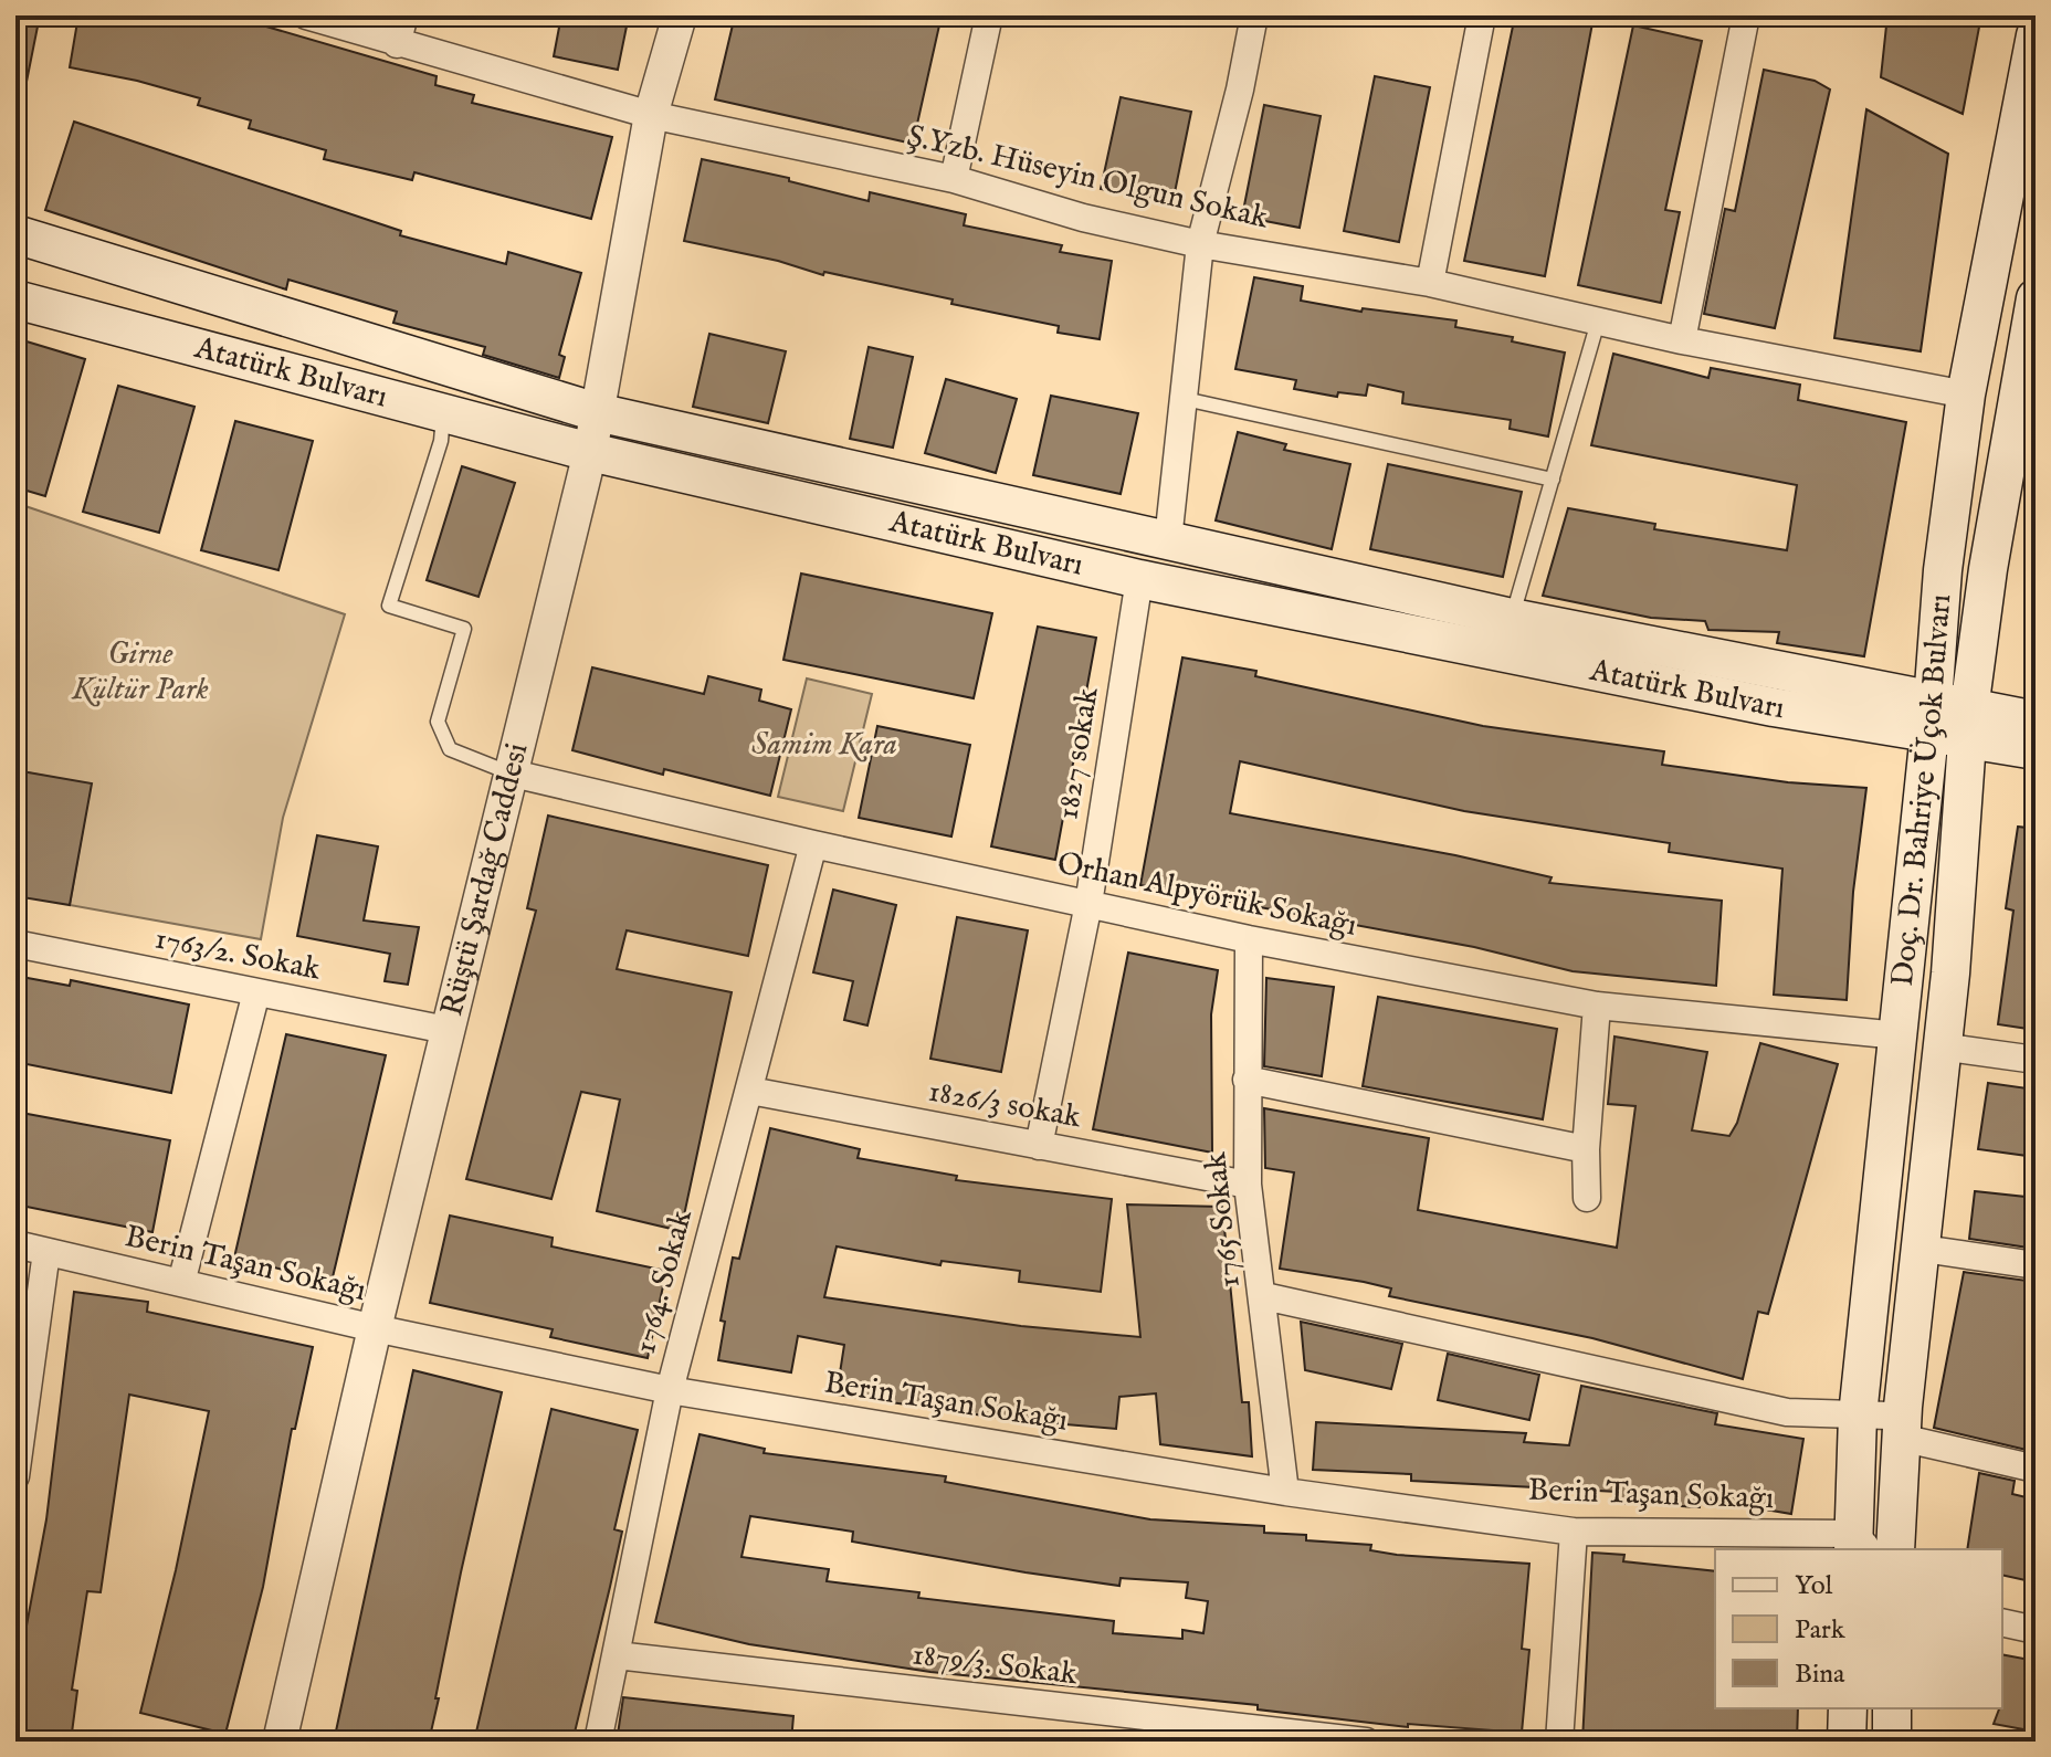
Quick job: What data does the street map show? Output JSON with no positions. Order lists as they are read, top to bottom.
{
  "streets": {
    "main road": ["Atatürk Bulvarı", "Doç. Dr. Bahriye Üçok Bulvarı"],
    "street": [
      "Ş.Yzb. Hüseyin Olgun Sokak",
      "1827 sokak",
      "Rüştü Şardağ Caddesi",
      "Orhan Alpyörük Sokağı",
      "1763/2. Sokak",
      "1826/3 sokak",
      "1765 Sokak",
      "Berin Taşan Sokağı",
      "1764. Sokak",
      "1879/3. Sokak"
    ]
  },
  "crossings": [
    ["Ş.Yzb. Hüseyin Olgun Sokak", "Doç. Dr. Bahriye Üçok Bulvarı"],
    ["Ş.Yzb. Hüseyin Olgun Sokak", "Rüştü Şardağ Caddesi"],
    ["Atatürk Bulvarı", "1827 sokak"],
    ["Atatürk Bulvarı", "Doç. Dr. Bahriye Üçok Bulvarı"],
    ["Atatürk Bulvarı", "Rüştü Şardağ Caddesi"],
    ["1827 sokak", "Orhan Alpyörük Sokağı"],
    ["1827 sokak", "1826/3 sokak"],
    ["Doç. Dr. Bahriye Üçok Bulvarı", "Orhan Alpyörük Sokağı"],
    ["Doç. Dr. Bahriye Üçok Bulvarı", "Berin Taşan Sokağı"],
    ["Rüştü Şardağ Caddesi", "Orhan Alpyörük Sokağı"],
    ["Rüştü Şardağ Caddesi", "1763/2. Sokak"],
    ["Rüştü Şardağ Caddesi", "Berin Taşan Sokağı"],
    ["Orhan Alpyörük Sokağı", "1765 Sokak"],
    ["Orhan Alpyörük Sokağı", "1764. Sokak"],
    ["1826/3 sokak", "1765 Sokak"],
    ["1826/3 sokak", "1764. Sokak"],
    ["1765 Sokak", "Berin Taşan Sokağı"],
    ["Berin Taşan Sokağı", "1764. Sokak"],
    ["1764. Sokak", "1879/3. Sokak"]
  ],
  "parks": ["Girne Kültür Park", "Samim Kara"],
  "legend": ["Yol", "Park", "Bina"]
}
